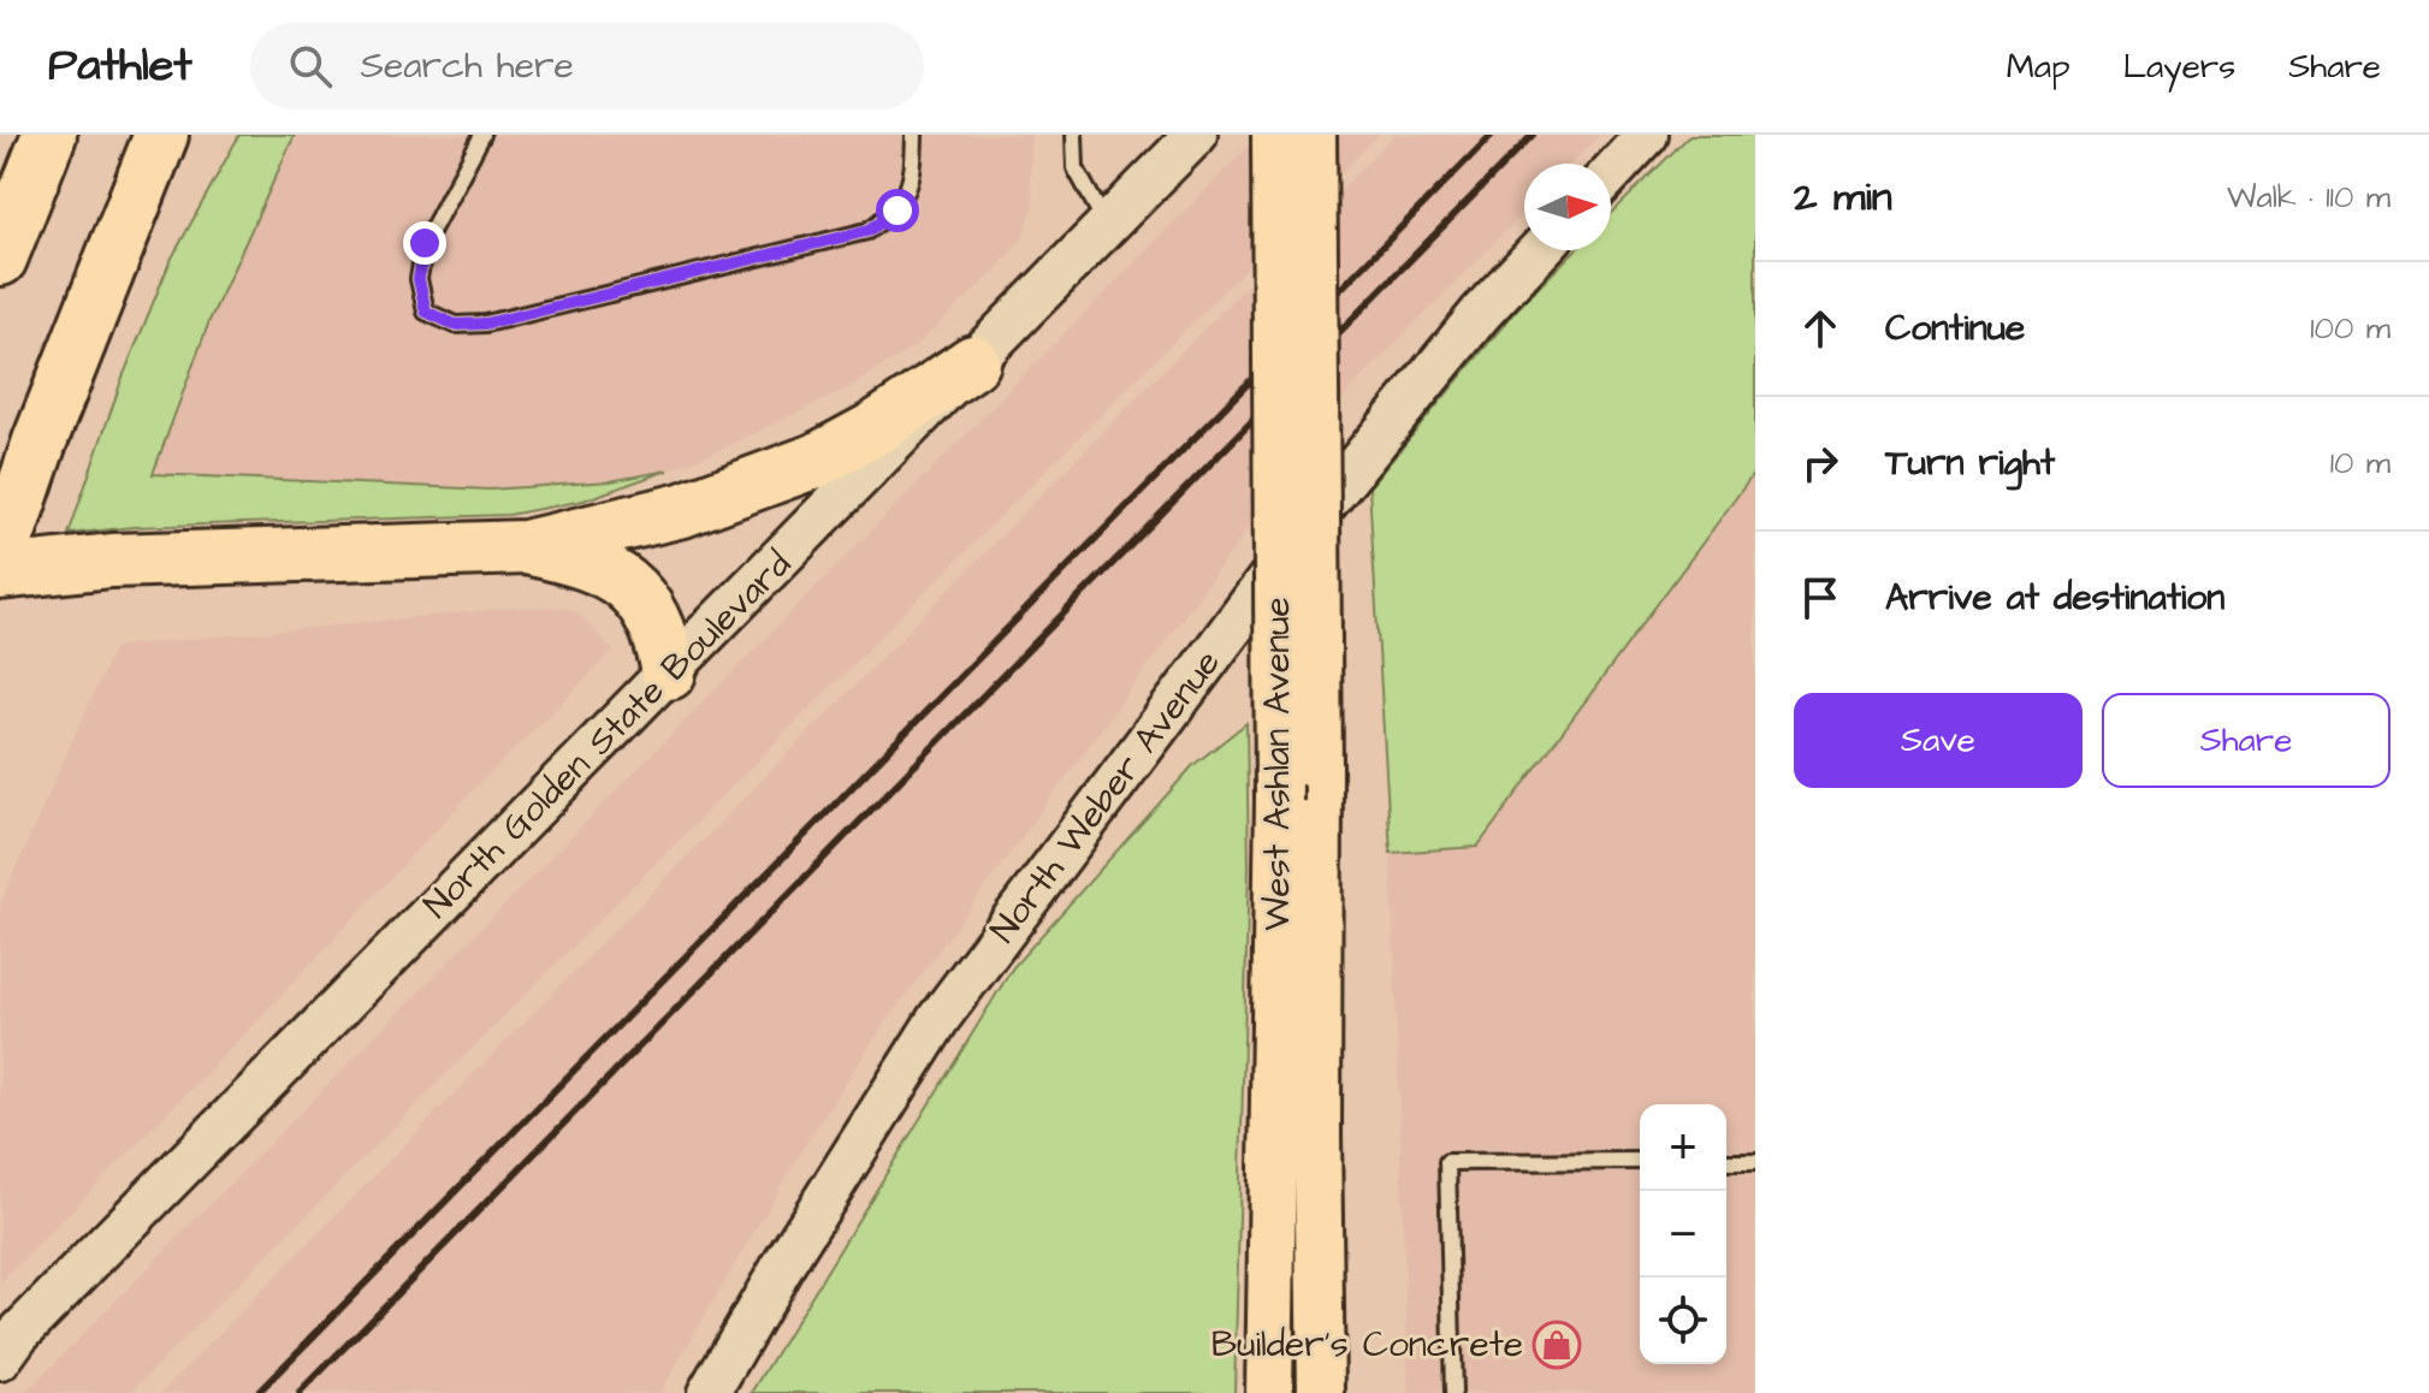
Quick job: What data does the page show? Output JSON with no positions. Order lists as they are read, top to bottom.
{
  "streets": {
    "main road": ["North Golden State Boulevard", "West Ashlan Avenue", "North Weber Avenue"]
  },
  "places": {
    "shop": ["Builder's Concrete"]
  },
  "north": "right",
  "page": {
    "header": "Pathlet",
    "search": "Search here",
    "nav": ["Map", "Layers", "Share"],
    "heading": ["2 min", "Walk · 110 m"],
    "list": [
      ["Continue", "100 m"],
      ["Turn right", "10 m"],
      "Arrive at destination"
    ],
    "buttons": ["Save", "Share"],
    "map_buttons": ["+", "−"]
  }
}
